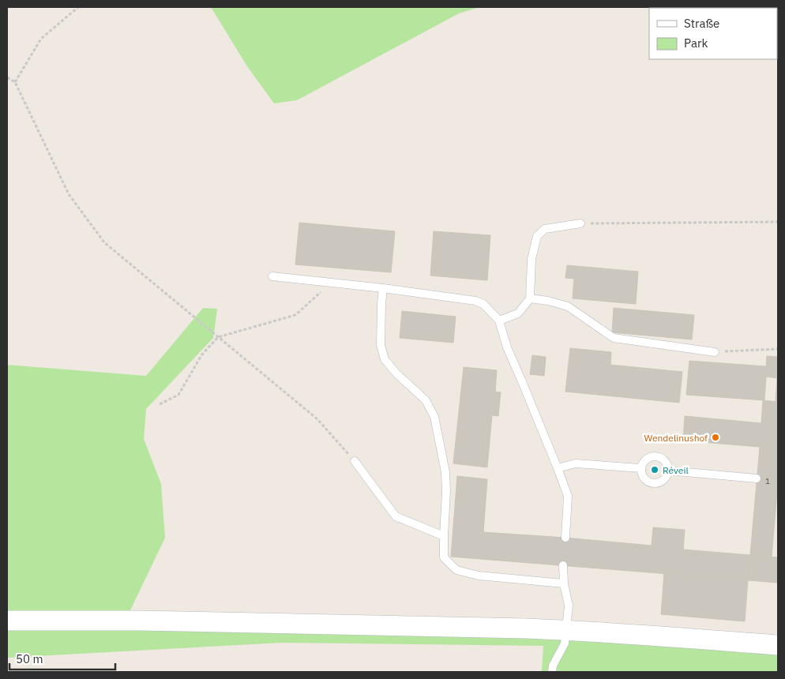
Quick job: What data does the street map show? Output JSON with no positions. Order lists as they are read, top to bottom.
{
  "places": ["Wendelinushof", "Réveil"],
  "house_numbers": ["1"],
  "legend": ["Straße", "Park"],
  "scale_bar": "50 m"
}
